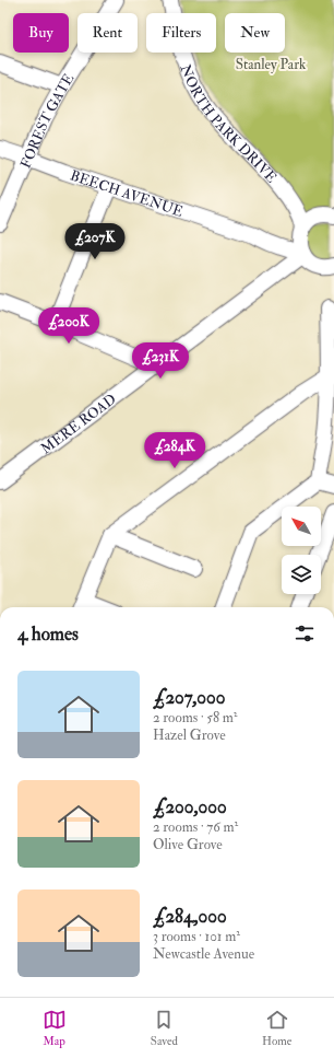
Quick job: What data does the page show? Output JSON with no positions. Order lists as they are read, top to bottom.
{
  "streets": {
    "street": [
      "FOREST GATE",
      "NORTH PARK DRIVE",
      "BEECH AVENUE",
      "MERE ROAD"
    ]
  },
  "crossings": [
    ["FOREST GATE", "BEECH AVENUE"],
    ["NORTH PARK DRIVE", "BEECH AVENUE"],
    ["NORTH PARK DRIVE", "MERE ROAD"],
    ["BEECH AVENUE", "MERE ROAD"]
  ],
  "parks": ["Stanley Park"],
  "north": "top left",
  "page": {
    "chip": [
      "Buy",
      "Rent",
      "Filters",
      "New"
    ],
    "price": [
      "£207K",
      "£200K",
      "£231K",
      "£284K"
    ],
    "heading": "4 homes",
    "list": [
      {
        "name": "£207,000",
        "note": "2 rooms · 58 m² · Hazel Grove"
      },
      {
        "name": "£200,000",
        "note": "2 rooms · 76 m² · Olive Grove"
      },
      {
        "name": "£284,000",
        "note": "3 rooms · 101 m² · Newcastle Avenue"
      }
    ],
    "tabs": ["Map", "Saved", "Home"]
  }
}
